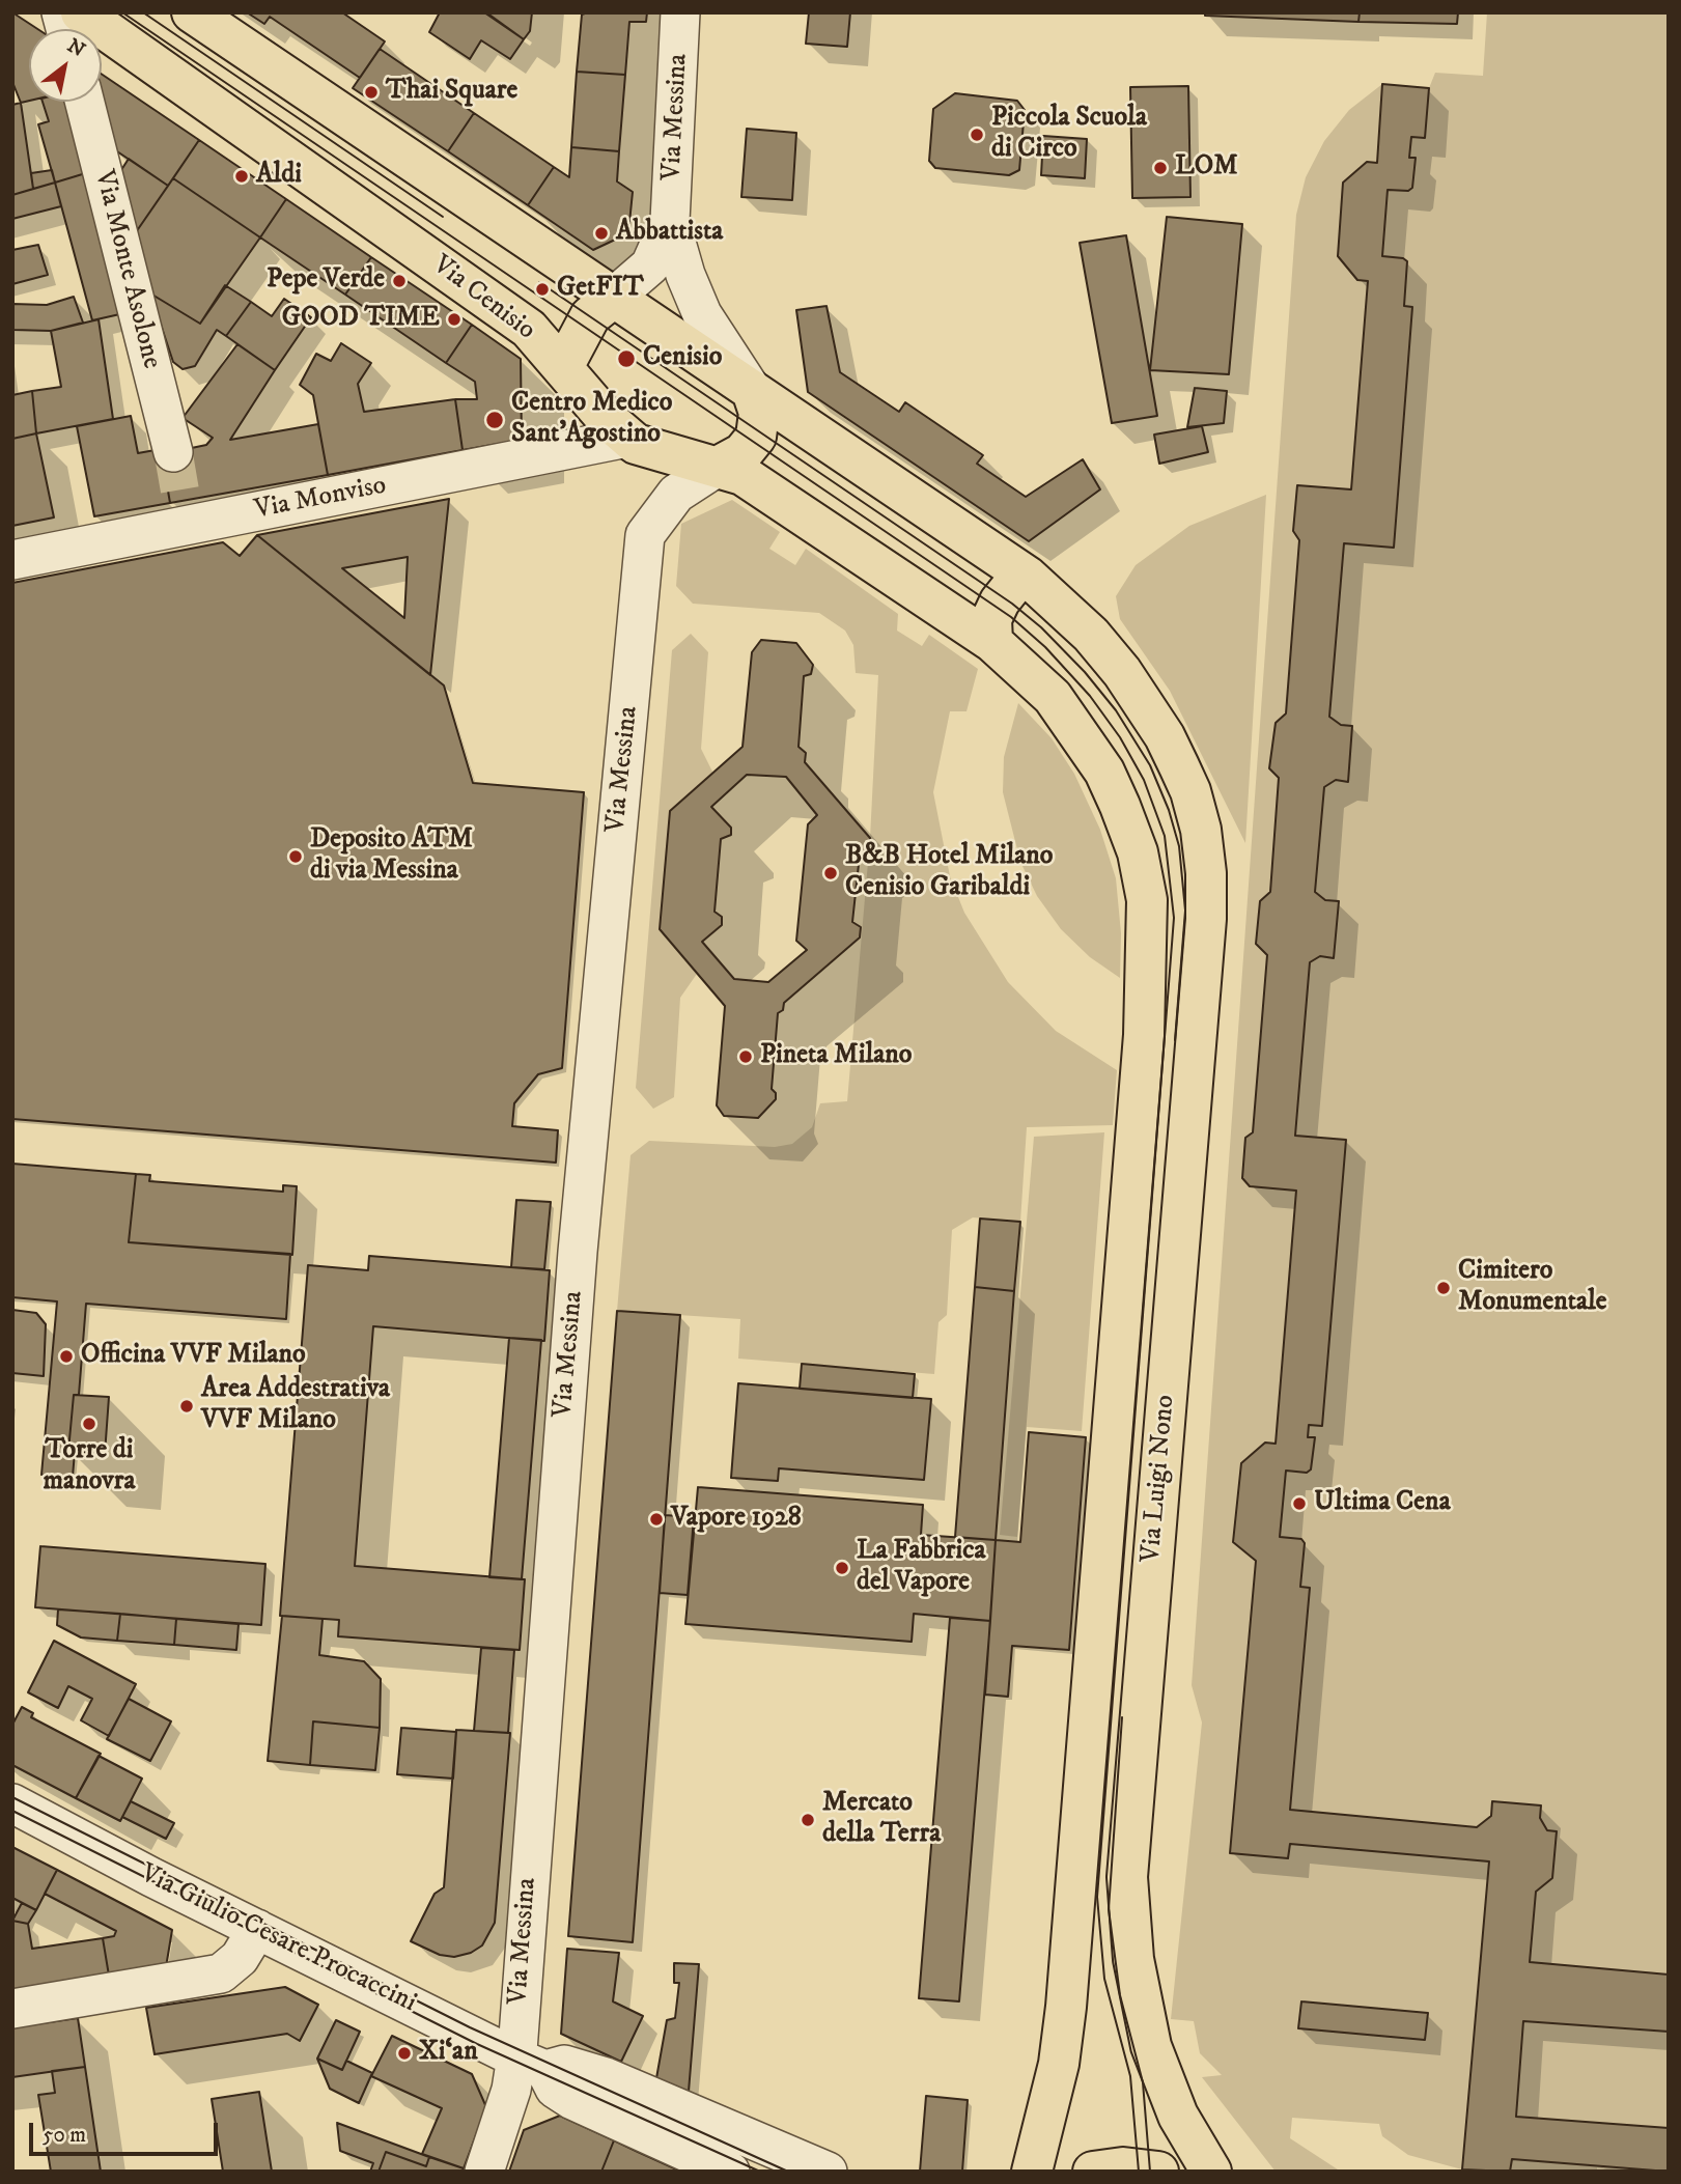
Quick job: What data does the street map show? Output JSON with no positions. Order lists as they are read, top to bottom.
{
  "streets": {
    "main road": ["Via Cenisio", "Via Luigi Nono"],
    "street": [
      "Via Messina",
      "Via Monte Asolone",
      "Via Monviso",
      "Via Giulio Cesare Procaccini"
    ]
  },
  "crossings": [
    ["Via Messina", "Via Cenisio"],
    ["Via Messina", "Via Giulio Cesare Procaccini"],
    ["Via Cenisio", "Via Monviso"],
    ["Via Cenisio", "Via Luigi Nono"]
  ],
  "places": [
    "Thai Square",
    "Piccola Scuola di Circo",
    "LOM",
    "Aldi",
    "Abbattista",
    "Pepe Verde",
    "GetFIT",
    "GOOD TIME",
    "Cenisio",
    "Centro Medico Sant'Agostino",
    "Deposito ATM di via Messina",
    "B&B Hotel Milano Cenisio Garibaldi",
    "Pineta Milano",
    "Cimitero Monumentale",
    "Officina VVF Milano",
    "Area Addestrativa VVF Milano",
    "Torre di manovra",
    "Ultima Cena",
    "Vapore 1928",
    "La Fabbrica del Vapore",
    "Mercato della Terra",
    "Xi‘an"
  ],
  "scale_bar": "50 m",
  "north": "top right"
}
